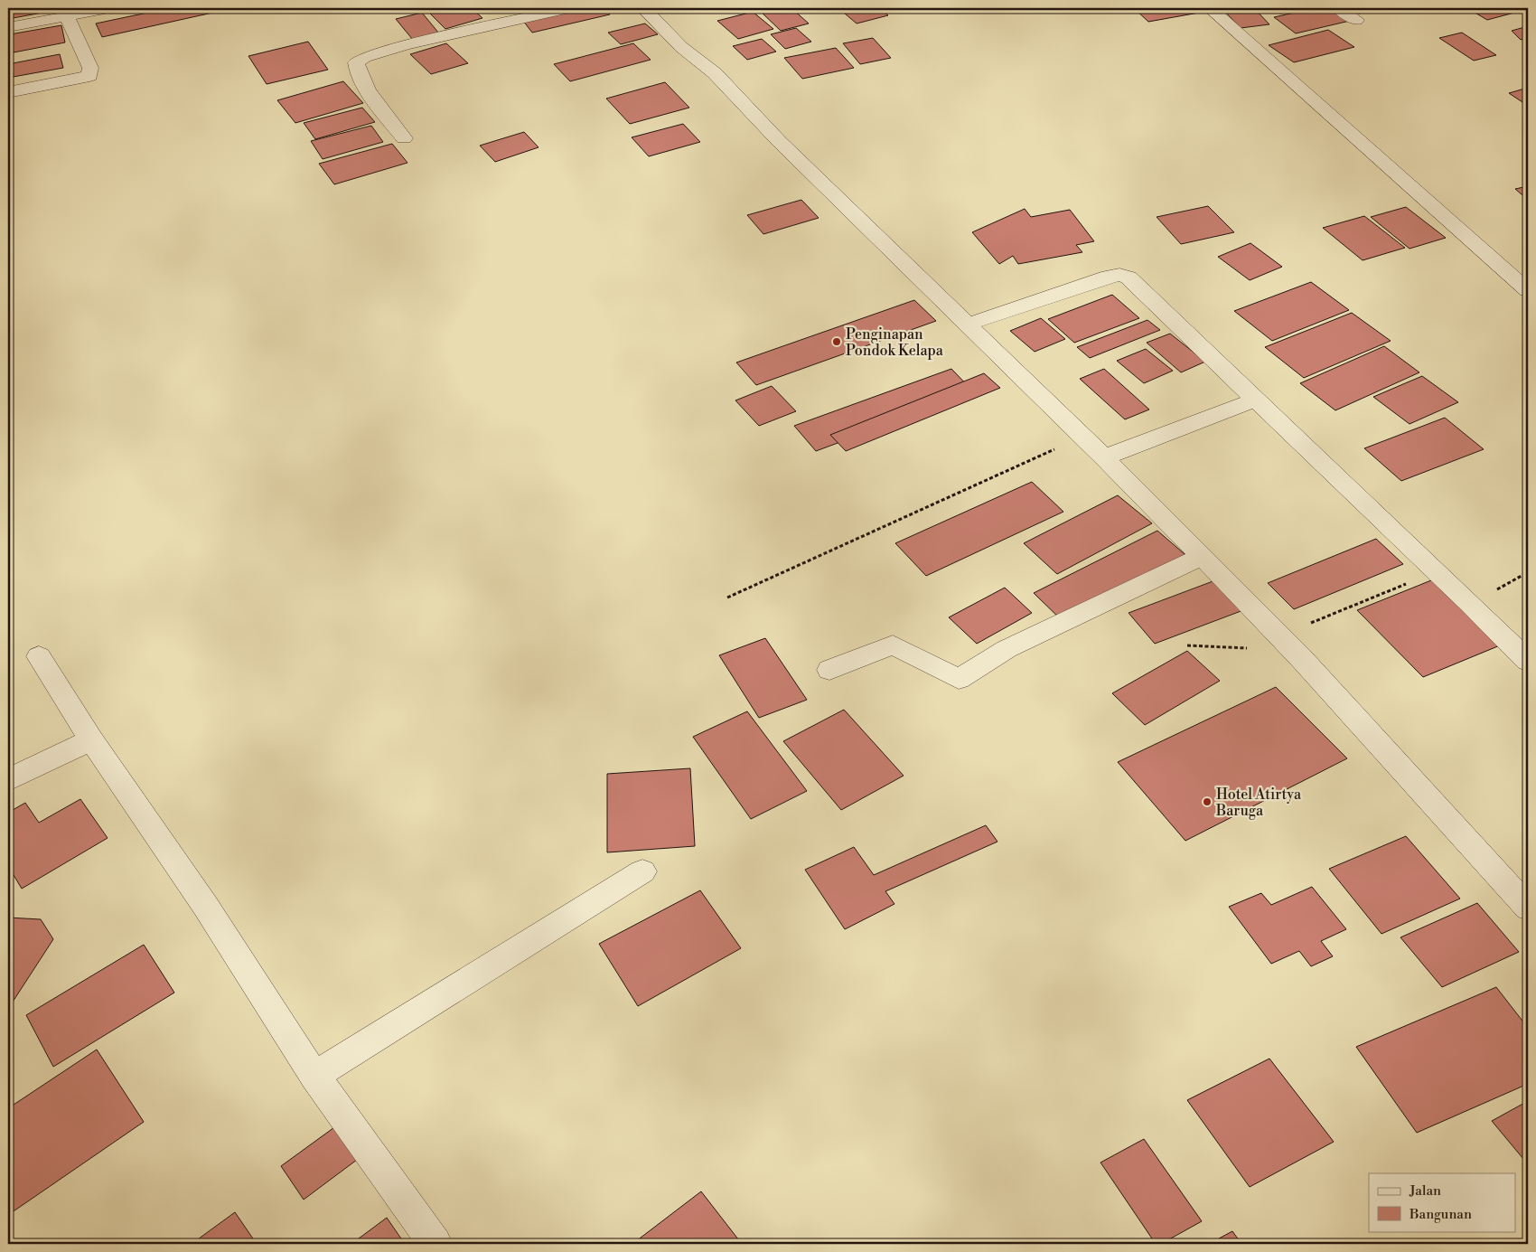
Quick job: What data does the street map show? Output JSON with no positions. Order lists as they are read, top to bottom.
{
  "places": ["Penginapan Pondok Kelapa", "Hotel Atirtya Baruga"],
  "legend": ["Jalan", "Bangunan"]
}
